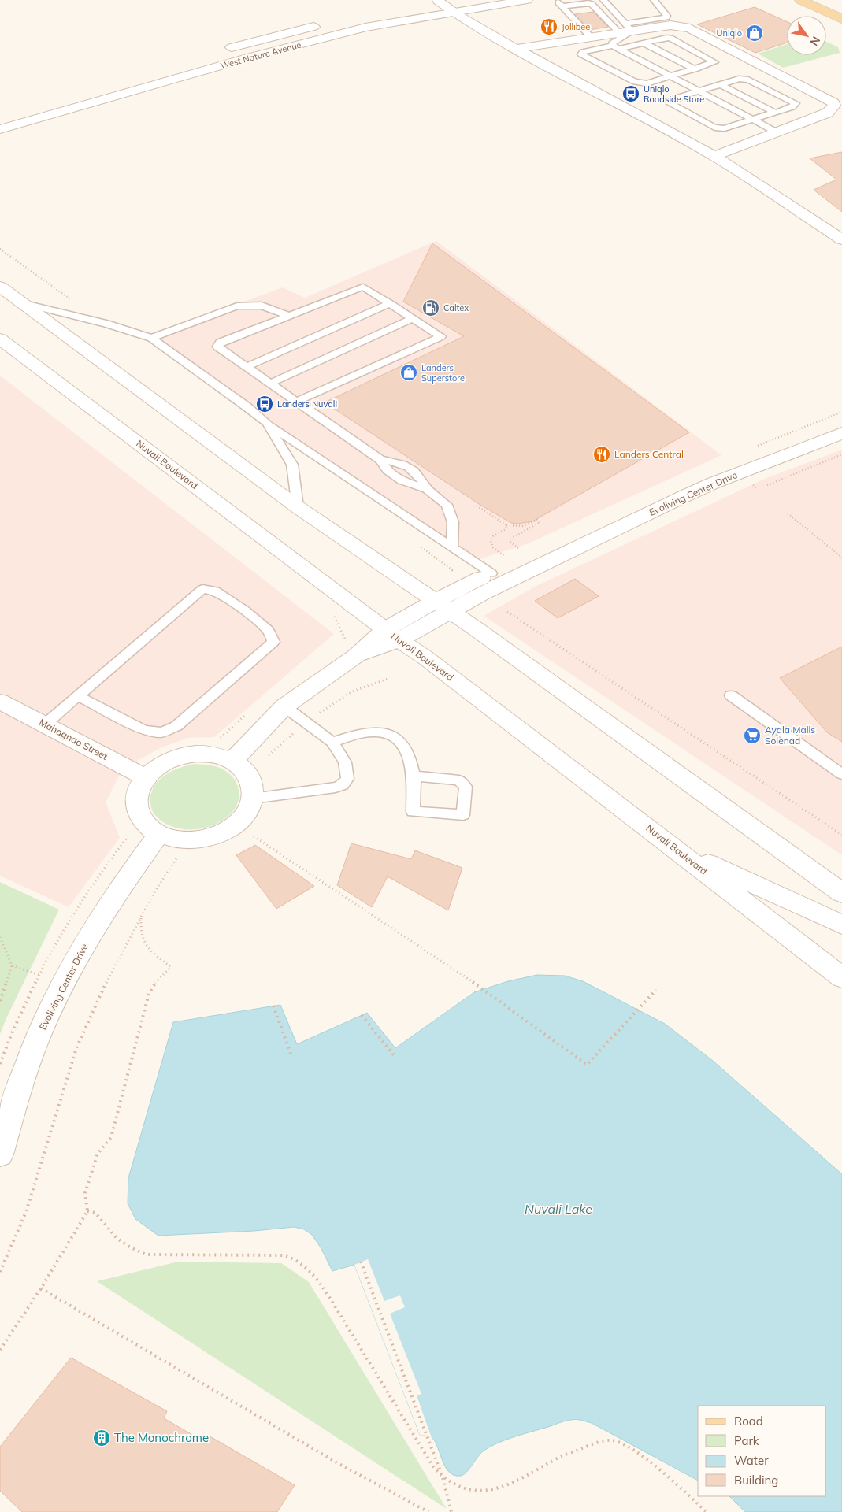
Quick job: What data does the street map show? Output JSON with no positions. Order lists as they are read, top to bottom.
{
  "streets": {
    "street": [
      "West Nature Avenue",
      "Nuvali Boulevard",
      "Evoliving Center Drive",
      "Mahagnao Street"
    ]
  },
  "crossings": [
    ["Nuvali Boulevard", "Evoliving Center Drive"],
    ["Evoliving Center Drive", "Mahagnao Street"]
  ],
  "water": ["Nuvali Lake"],
  "places": {
    "restaurant": ["Jollibee", "Landers Central"],
    "shop": ["Uniqlo", "Landers Superstore"],
    "bus stop": ["Uniqlo Roadside Store", "Landers Nuvali"],
    "fuel station": ["Caltex"],
    "supermarket": ["Ayala Malls Solenad"],
    "building": ["The Monochrome"]
  },
  "legend": [
    "Road",
    "Park",
    "Water",
    "Building"
  ],
  "north": "bottom right"
}
